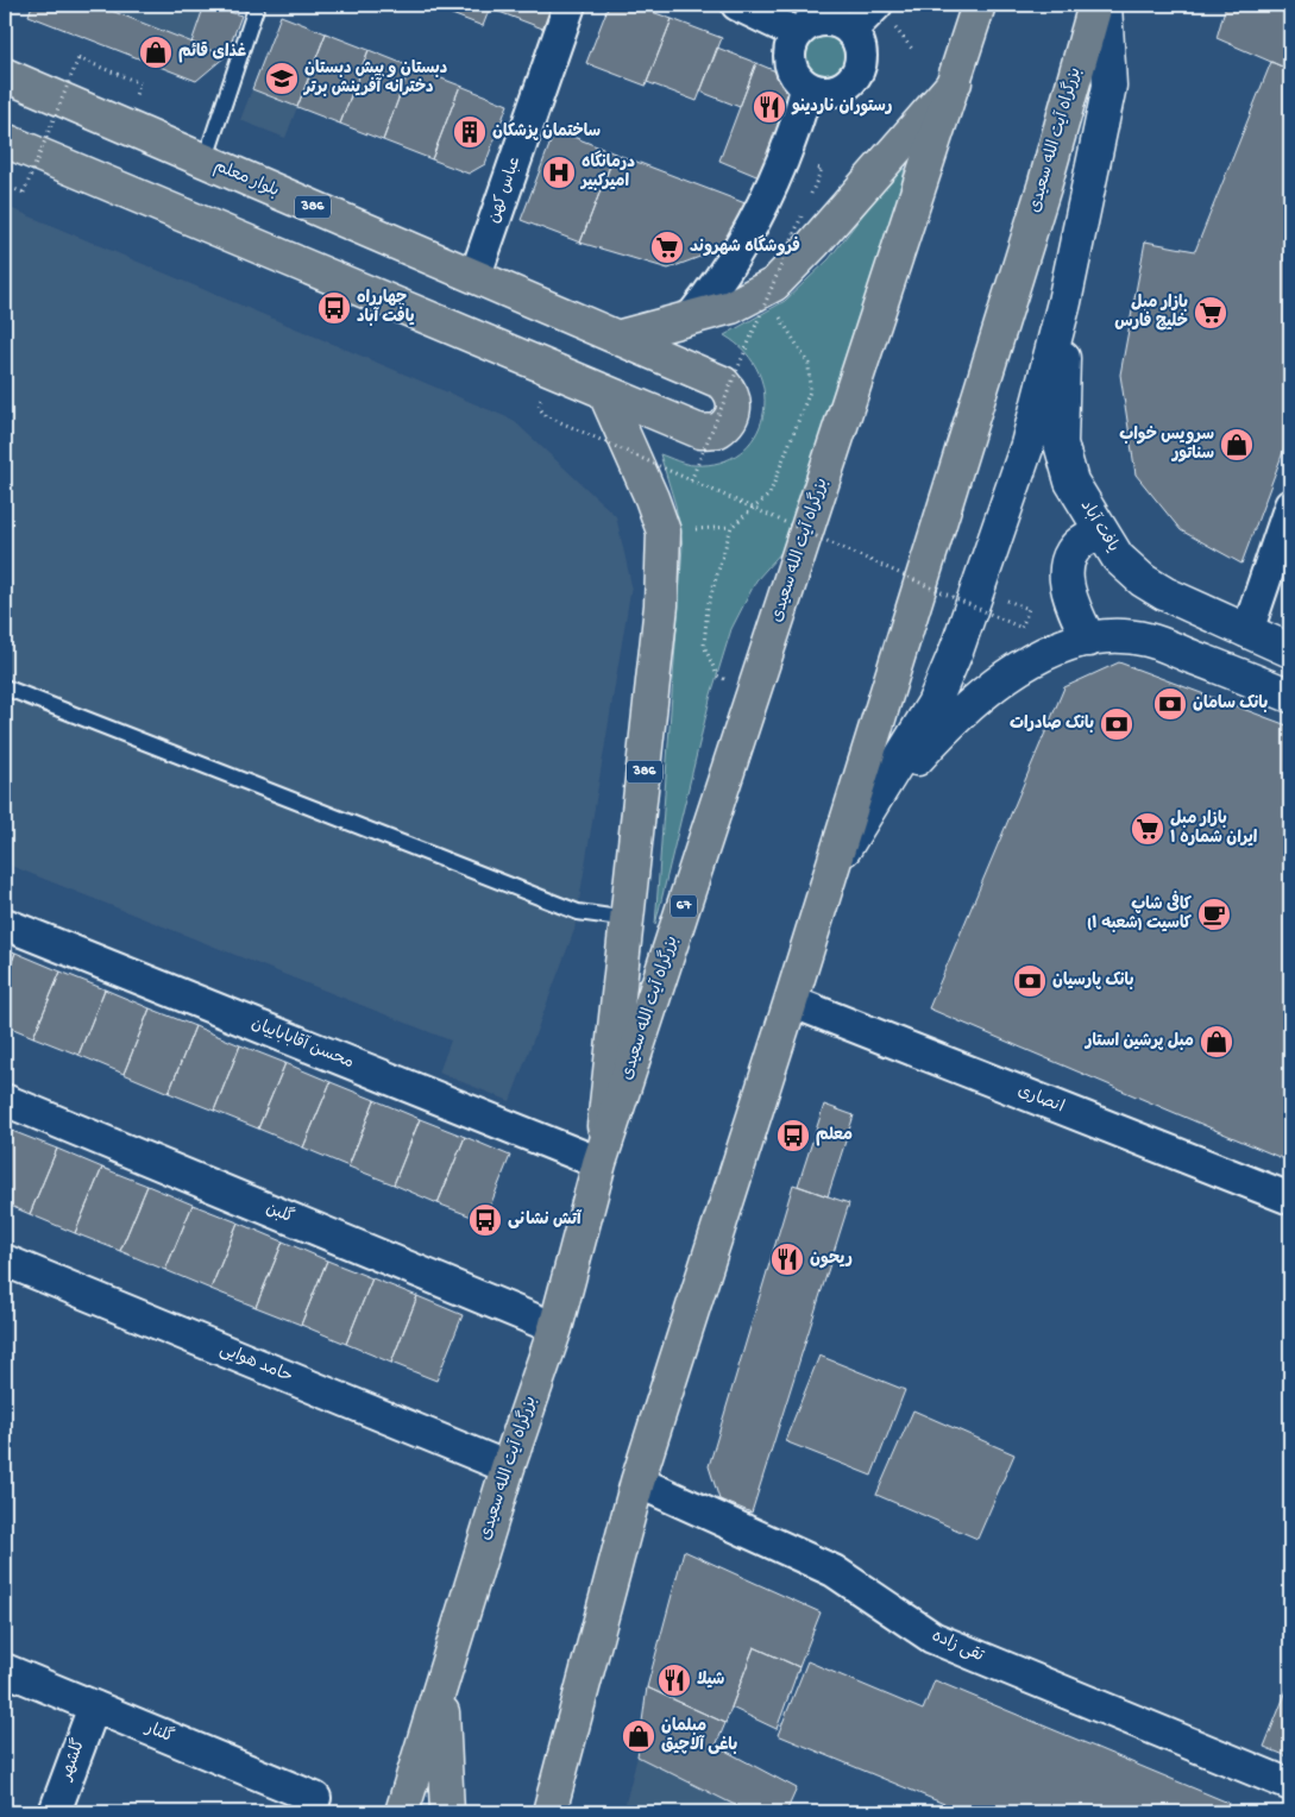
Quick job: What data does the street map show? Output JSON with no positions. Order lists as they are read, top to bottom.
{
  "streets": {
    "main road": [
      "بزرگراه آیت الله سعیدی",
      "بلوار معلم",
      "386",
      "یافت آباد",
      "67"
    ],
    "street": [
      "عباس کهن",
      "محسن آقاباباییان",
      "انصاری",
      "گلبن",
      "حامد هوایی",
      "تقی زاده",
      "گلنار",
      "گلشهر"
    ]
  },
  "crossings": [
    ["بزرگراه آیت الله سعیدی", "386"],
    ["بزرگراه آیت الله سعیدی", "محسن آقاباباییان"],
    ["بزرگراه آیت الله سعیدی", "انصاری"],
    ["بزرگراه آیت الله سعیدی", "گلبن"],
    ["بزرگراه آیت الله سعیدی", "حامد هوایی"],
    ["بزرگراه آیت الله سعیدی", "تقی زاده"],
    ["بلوار معلم", "عباس کهن"],
    ["بلوار معلم", "386"],
    ["386", "محسن آقاباباییان"],
    ["گلنار", "گلشهر"]
  ],
  "places": {
    "shop": [
      "غذای قائم",
      "سرویس خواب سناتور",
      "مبل پرشین استار",
      "مبلمان باغی آلاچیق"
    ],
    "school or university": ["دبستان و پیش دبستان دخترانه آفرینش برتر"],
    "restaurant": ["رستوران ناردینو", "ریحون", "شیلا"],
    "building": ["ساختمان پزشکان"],
    "hospital": ["درمانگاه امیرکبیر"],
    "supermarket": ["فروشگاه شهروند", "بازار مبل خلیج فارس", "بازار مبل ایران شماره ۱"],
    "bus stop": ["چهارراه یافت آباد", "معلم", "آتش نشانی"],
    "bank": ["بانک سامان", "بانک صادرات", "بانک پارسیان"],
    "cafe": ["کافی شاپ کاسیت (شعبه ۱)"]
  }
}
